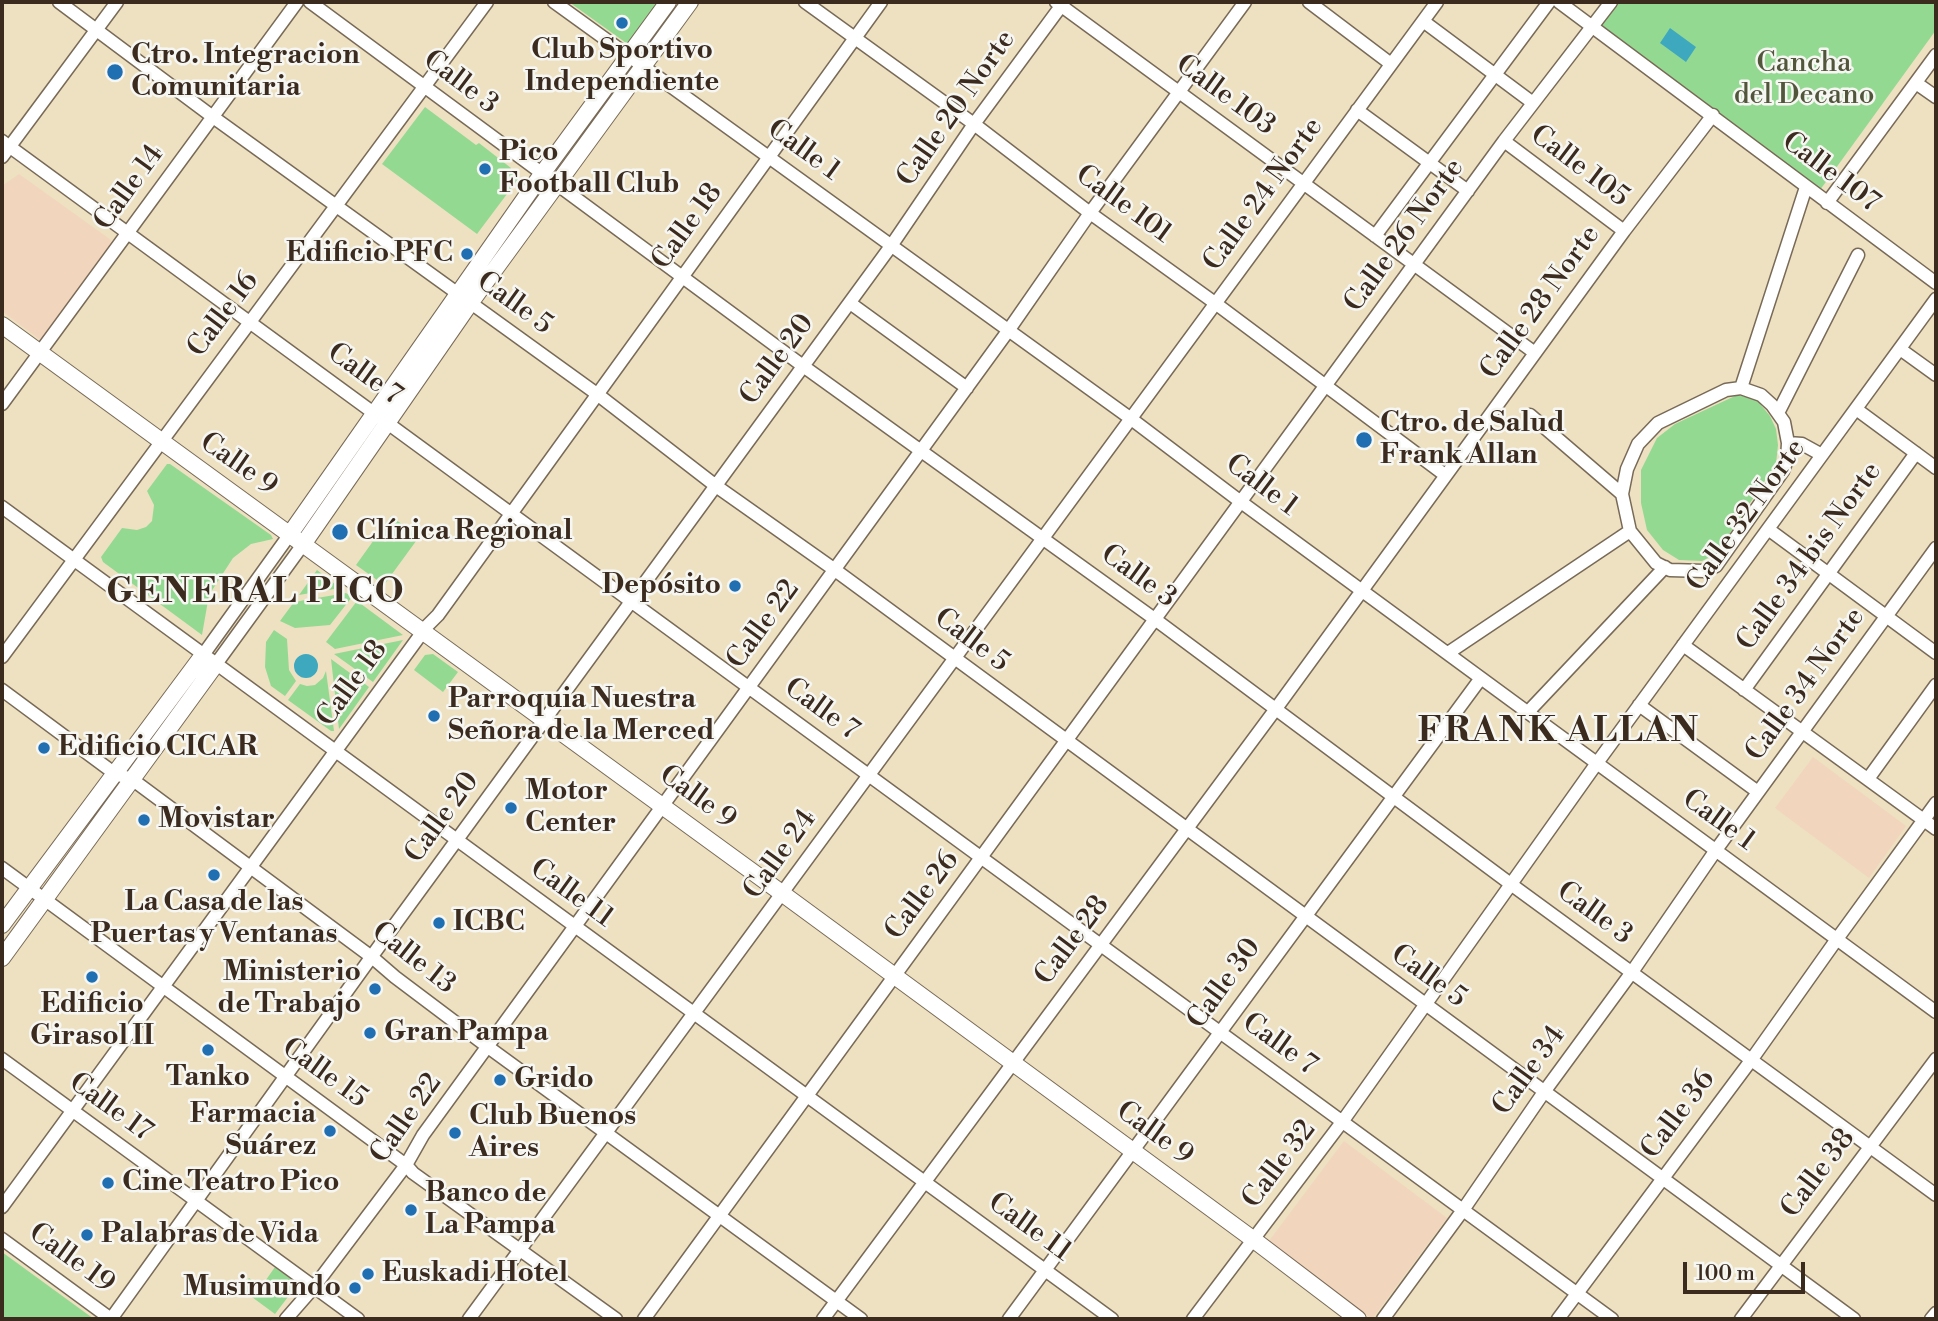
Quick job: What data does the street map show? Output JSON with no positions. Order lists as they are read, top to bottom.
{
  "streets": {
    "main road": ["Calle 9"],
    "street": [
      "Calle 3",
      "Calle 103",
      "Calle 20 Norte",
      "Calle 1",
      "Calle 105",
      "Calle 107",
      "Calle 14",
      "Calle 24 Norte",
      "Calle 101",
      "Calle 18",
      "Calle 26 Norte",
      "Calle 28 Norte",
      "Calle 5",
      "Calle 16",
      "Calle 20",
      "Calle 7",
      "Calle 32 Norte",
      "Calle 34 bis Norte",
      "Calle 22",
      "Calle 34 Norte",
      "Calle 24",
      "Calle 11",
      "Calle 26",
      "Calle 28",
      "Calle 13",
      "Calle 30",
      "Calle 34",
      "Calle 15",
      "Calle 17",
      "Calle 36",
      "Calle 32",
      "Calle 38",
      "Calle 19"
    ]
  },
  "crossings": [
    ["Calle 3", "Calle 18"],
    ["Calle 3", "Calle 16"],
    ["Calle 3", "Calle 20"],
    ["Calle 3", "Calle 22"],
    ["Calle 3", "Calle 24"],
    ["Calle 3", "Calle 26"],
    ["Calle 3", "Calle 28"],
    ["Calle 3", "Calle 30"],
    ["Calle 3", "Calle 34"],
    ["Calle 3", "Calle 36"],
    ["Calle 3", "Calle 32"],
    ["Calle 3", "Calle 38"],
    ["Calle 103", "Calle 20 Norte"],
    ["Calle 103", "Calle 24 Norte"],
    ["Calle 103", "Calle 26 Norte"],
    ["Calle 103", "Calle 28 Norte"],
    ["Calle 103", "Calle 22"],
    ["Calle 20 Norte", "Calle 1"],
    ["Calle 20 Norte", "Calle 101"],
    ["Calle 20 Norte", "Calle 20"],
    ["Calle 1", "Calle 24 Norte"],
    ["Calle 1", "Calle 18"],
    ["Calle 1", "Calle 26 Norte"],
    ["Calle 1", "Calle 28 Norte"],
    ["Calle 1", "Calle 20"],
    ["Calle 1", "Calle 32 Norte"],
    ["Calle 1", "Calle 22"],
    ["Calle 1", "Calle 34 Norte"],
    ["Calle 1", "Calle 24"],
    ["Calle 1", "Calle 26"],
    ["Calle 1", "Calle 28"],
    ["Calle 1", "Calle 30"],
    ["Calle 1", "Calle 34"],
    ["Calle 1", "Calle 36"],
    ["Calle 1", "Calle 32"],
    ["Calle 105", "Calle 26 Norte"],
    ["Calle 105", "Calle 28 Norte"],
    ["Calle 107", "Calle 26 Norte"],
    ["Calle 107", "Calle 28 Norte"],
    ["Calle 14", "Calle 5"],
    ["Calle 14", "Calle 7"],
    ["Calle 14", "Calle 9"],
    ["Calle 24 Norte", "Calle 101"],
    ["Calle 24 Norte", "Calle 24"],
    ["Calle 101", "Calle 18"],
    ["Calle 101", "Calle 26 Norte"],
    ["Calle 101", "Calle 28 Norte"],
    ["Calle 101", "Calle 22"],
    ["Calle 18", "Calle 5"],
    ["Calle 18", "Calle 7"],
    ["Calle 18", "Calle 9"],
    ["Calle 18", "Calle 11"],
    ["Calle 18", "Calle 13"],
    ["Calle 18", "Calle 15"],
    ["Calle 18", "Calle 17"],
    ["Calle 26 Norte", "Calle 26"],
    ["Calle 28 Norte", "Calle 28"],
    ["Calle 5", "Calle 16"],
    ["Calle 5", "Calle 20"],
    ["Calle 5", "Calle 22"],
    ["Calle 5", "Calle 24"],
    ["Calle 5", "Calle 26"],
    ["Calle 5", "Calle 28"],
    ["Calle 5", "Calle 30"],
    ["Calle 5", "Calle 34"],
    ["Calle 5", "Calle 36"],
    ["Calle 5", "Calle 32"],
    ["Calle 5", "Calle 38"],
    ["Calle 16", "Calle 7"],
    ["Calle 16", "Calle 9"],
    ["Calle 16", "Calle 11"],
    ["Calle 20", "Calle 7"],
    ["Calle 20", "Calle 9"],
    ["Calle 20", "Calle 11"],
    ["Calle 20", "Calle 13"],
    ["Calle 20", "Calle 15"],
    ["Calle 20", "Calle 17"],
    ["Calle 20", "Calle 19"],
    ["Calle 7", "Calle 22"],
    ["Calle 7", "Calle 24"],
    ["Calle 7", "Calle 26"],
    ["Calle 7", "Calle 28"],
    ["Calle 7", "Calle 30"],
    ["Calle 7", "Calle 34"],
    ["Calle 7", "Calle 36"],
    ["Calle 7", "Calle 32"],
    ["Calle 9", "Calle 22"],
    ["Calle 9", "Calle 24"],
    ["Calle 9", "Calle 26"],
    ["Calle 9", "Calle 28"],
    ["Calle 9", "Calle 30"],
    ["Calle 9", "Calle 32"],
    ["Calle 32 Norte", "Calle 32"],
    ["Calle 22", "Calle 11"],
    ["Calle 22", "Calle 13"],
    ["Calle 22", "Calle 15"],
    ["Calle 22", "Calle 17"],
    ["Calle 34 Norte", "Calle 34"],
    ["Calle 24", "Calle 11"],
    ["Calle 24", "Calle 13"],
    ["Calle 24", "Calle 15"],
    ["Calle 11", "Calle 26"],
    ["Calle 11", "Calle 28"],
    ["Calle 11", "Calle 30"],
    ["Calle 26", "Calle 13"],
    ["Calle 28", "Calle 13"]
  ],
  "districts": ["GENERAL PICO", "FRANK ALLAN"],
  "parks": ["Cancha del Decano"],
  "places": [
    "Club Sportivo Independiente",
    "Ctro. Integracion Comunitaria",
    "Pico Football Club",
    "Edificio PFC",
    "Ctro. de Salud Frank Allan",
    "Clínica Regional",
    "Depósito",
    "Parroquia Nuestra Señora de la Merced",
    "Edificio CICAR",
    "Motor Center",
    "Movistar",
    "La Casa de las Puertas y Ventanas",
    "ICBC",
    "Edificio Girasol II",
    "Ministerio de Trabajo",
    "Gran Pampa",
    "Tanko",
    "Grido",
    "Farmacia Suárez",
    "Club Buenos Aires",
    "Cine Teatro Pico",
    "Banco de La Pampa",
    "Palabras de Vida",
    "Euskadi Hotel",
    "Musimundo"
  ],
  "scale_bar": "100 m"
}
